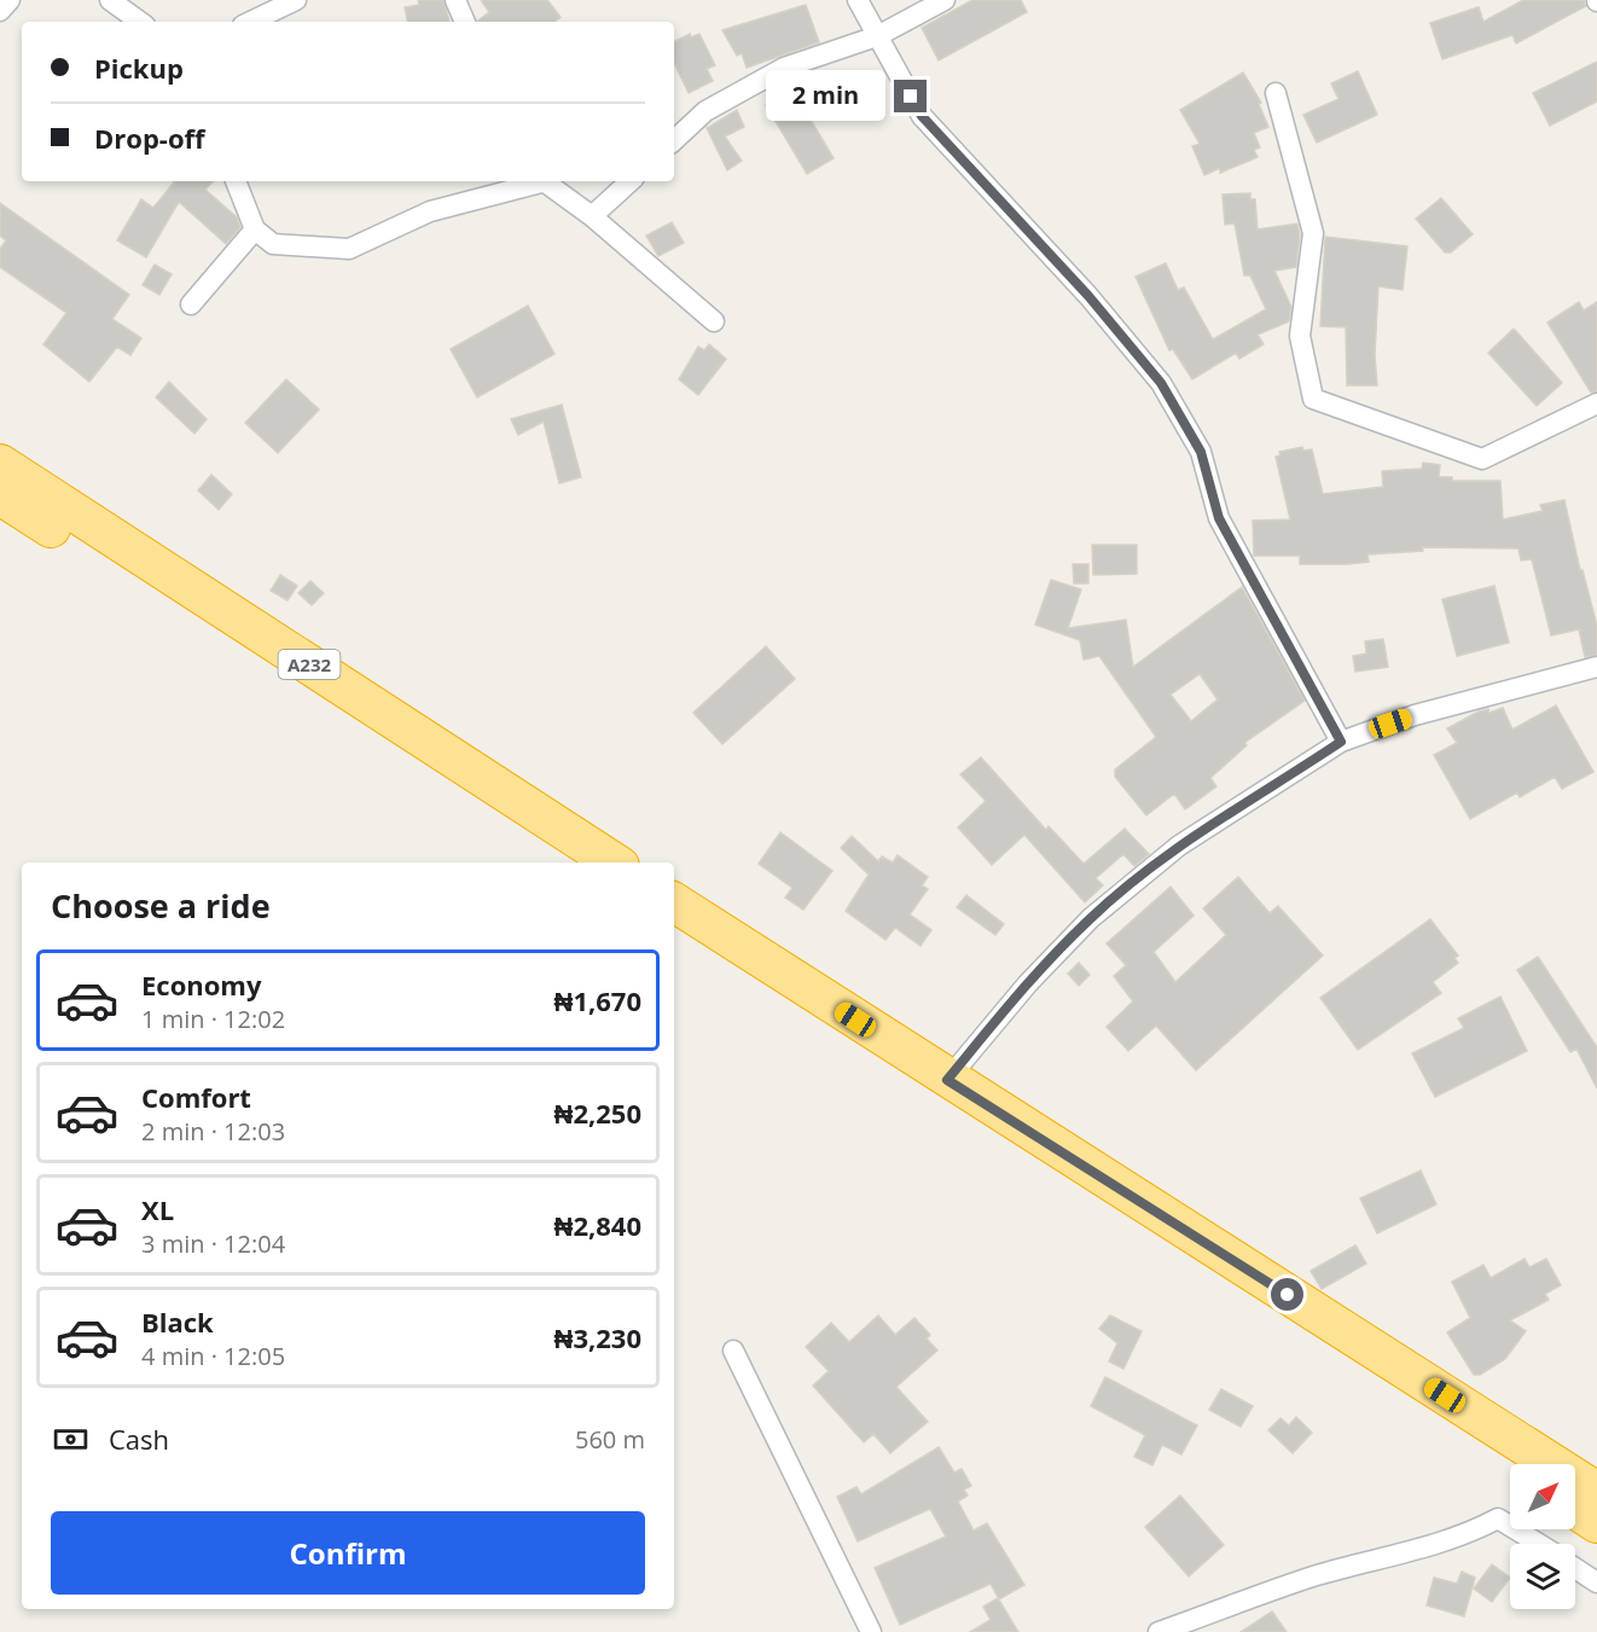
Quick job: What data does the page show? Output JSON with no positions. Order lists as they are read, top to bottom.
{
  "streets": {
    "highway": ["A232"]
  },
  "north": "top right",
  "page": {
    "banner": ["Pickup", "Drop-off"],
    "bubble": "2 min",
    "heading": "Choose a ride",
    "list": [
      {
        "name": "Economy",
        "note": "1 min · 12:02",
        "value": "₦1,670"
      },
      {
        "name": "Comfort",
        "note": "2 min · 12:03",
        "value": "₦2,250"
      },
      {
        "name": "XL",
        "note": "3 min · 12:04",
        "value": "₦2,840"
      },
      {
        "name": "Black",
        "note": "4 min · 12:05",
        "value": "₦3,230"
      }
    ],
    "pay": ["Cash", "560 m"],
    "buttons": "Confirm"
  }
}
